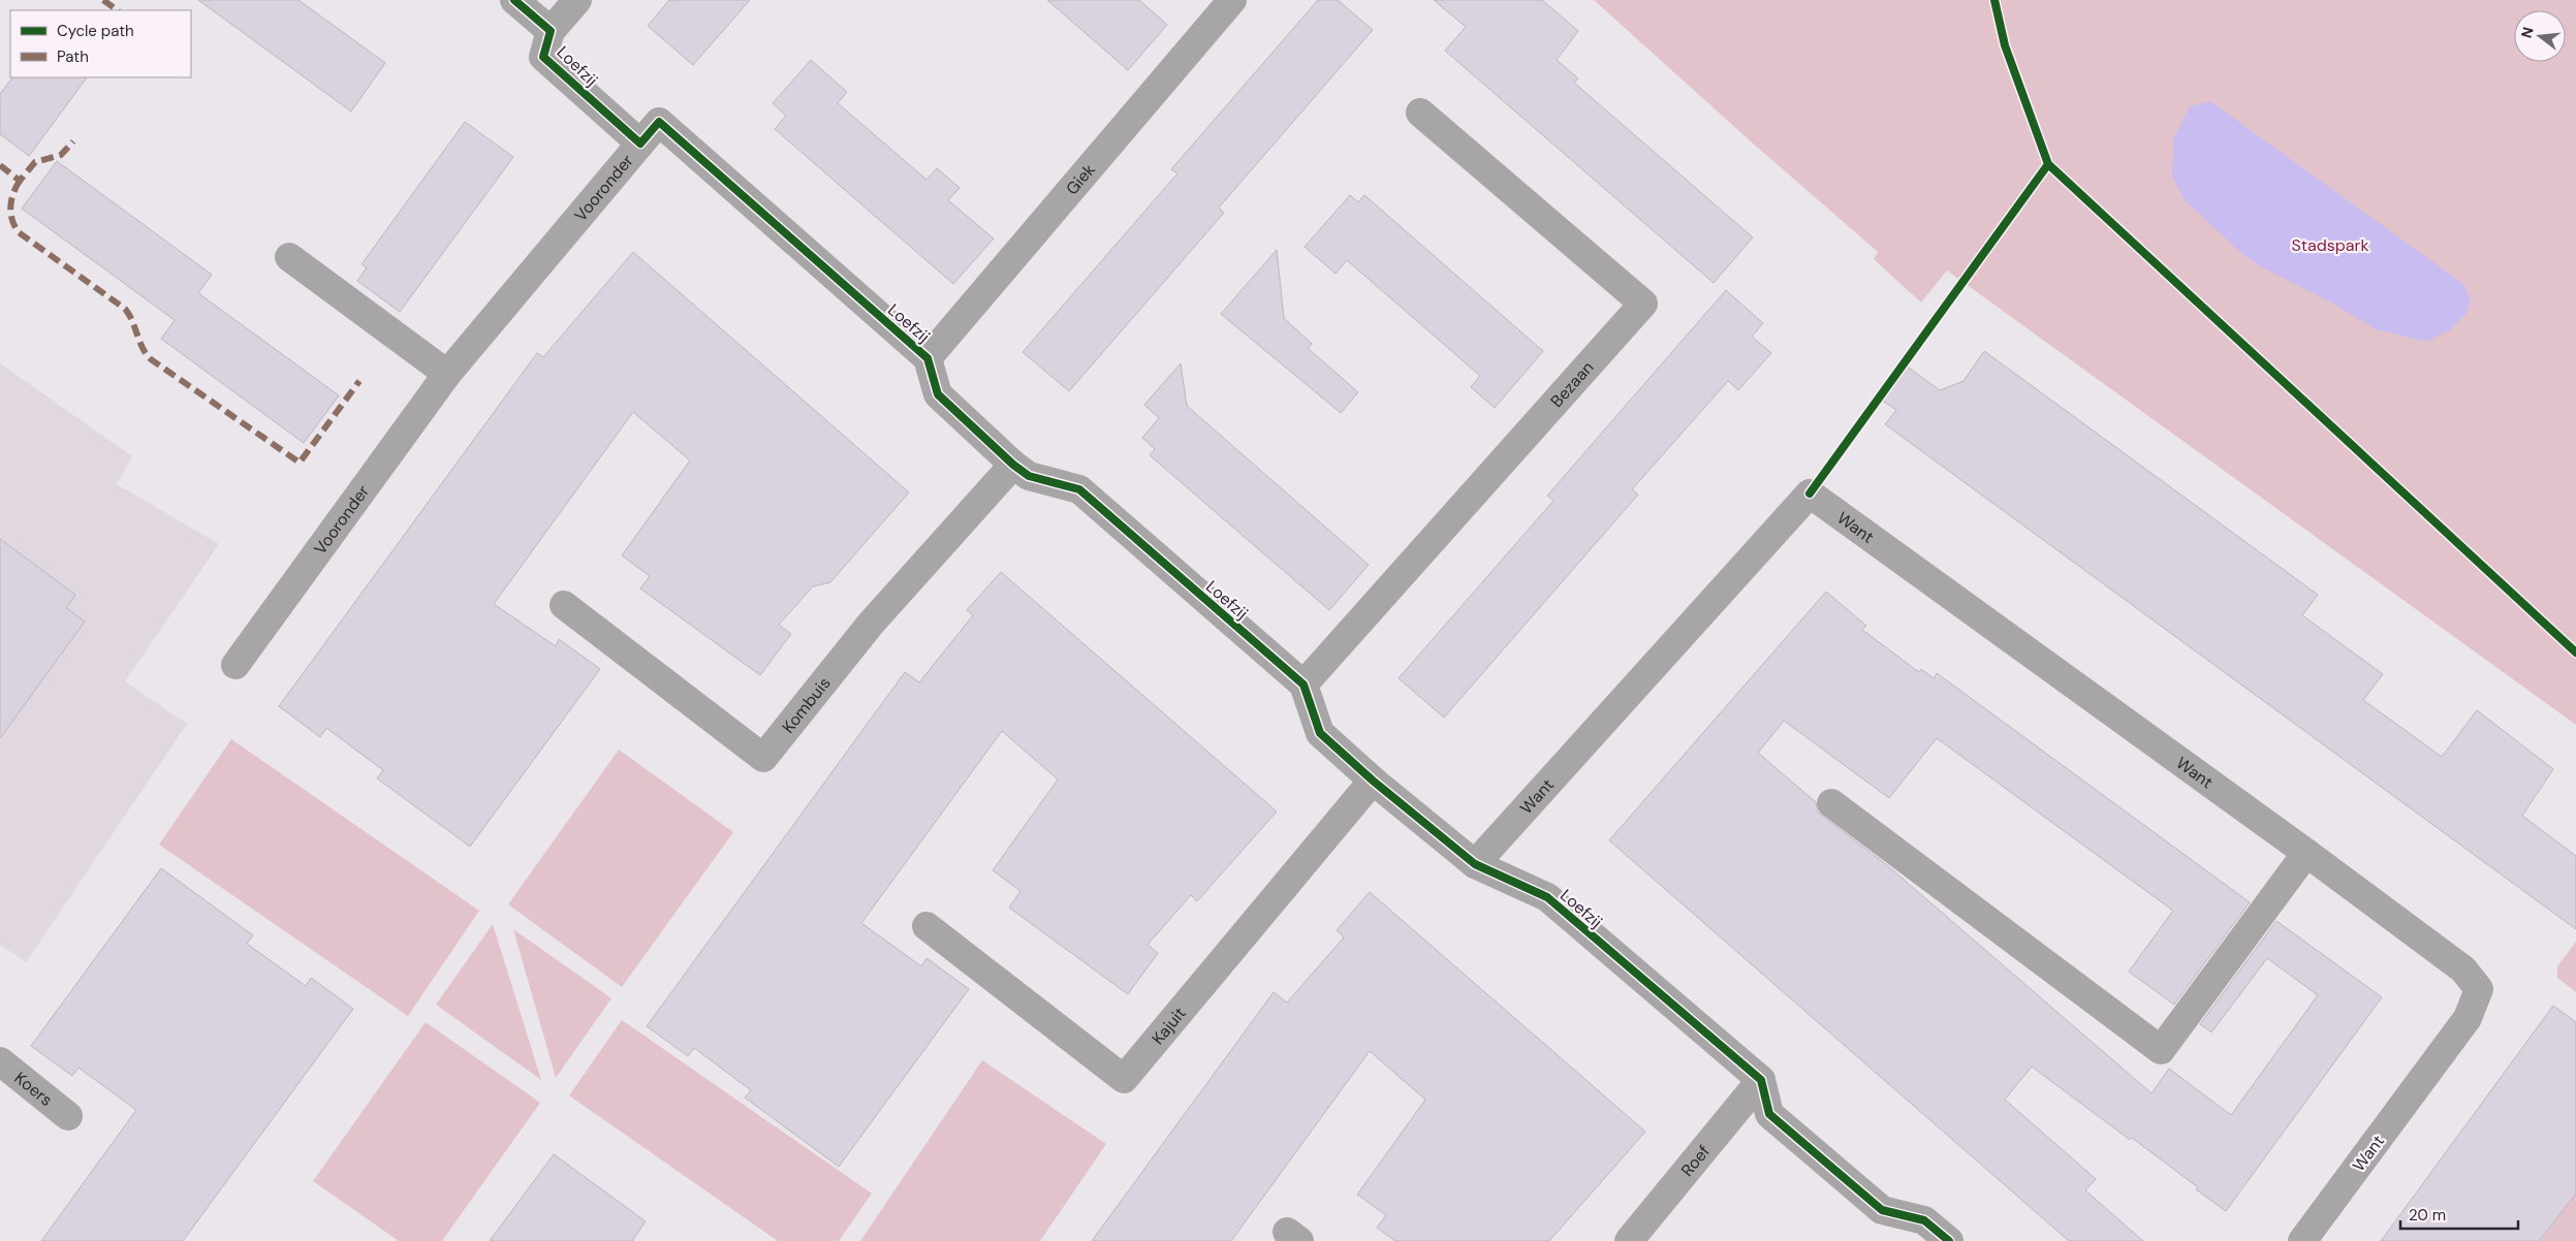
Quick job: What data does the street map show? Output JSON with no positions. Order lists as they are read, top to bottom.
{
  "streets": {
    "street": [
      "Loefzij",
      "Giek",
      "Vooronder",
      "Bezaan",
      "Want",
      "Kombuis",
      "Kajuit",
      "Koers",
      "Roef"
    ]
  },
  "crossings": [
    ["Loefzij", "Giek"],
    ["Loefzij", "Vooronder"],
    ["Loefzij", "Bezaan"],
    ["Loefzij", "Want"],
    ["Loefzij", "Kombuis"],
    ["Loefzij", "Kajuit"],
    ["Loefzij", "Roef"]
  ],
  "parks": ["Stadspark"],
  "legend": ["Cycle path", "Path"],
  "scale_bar": "20 m",
  "north": "left"
}
